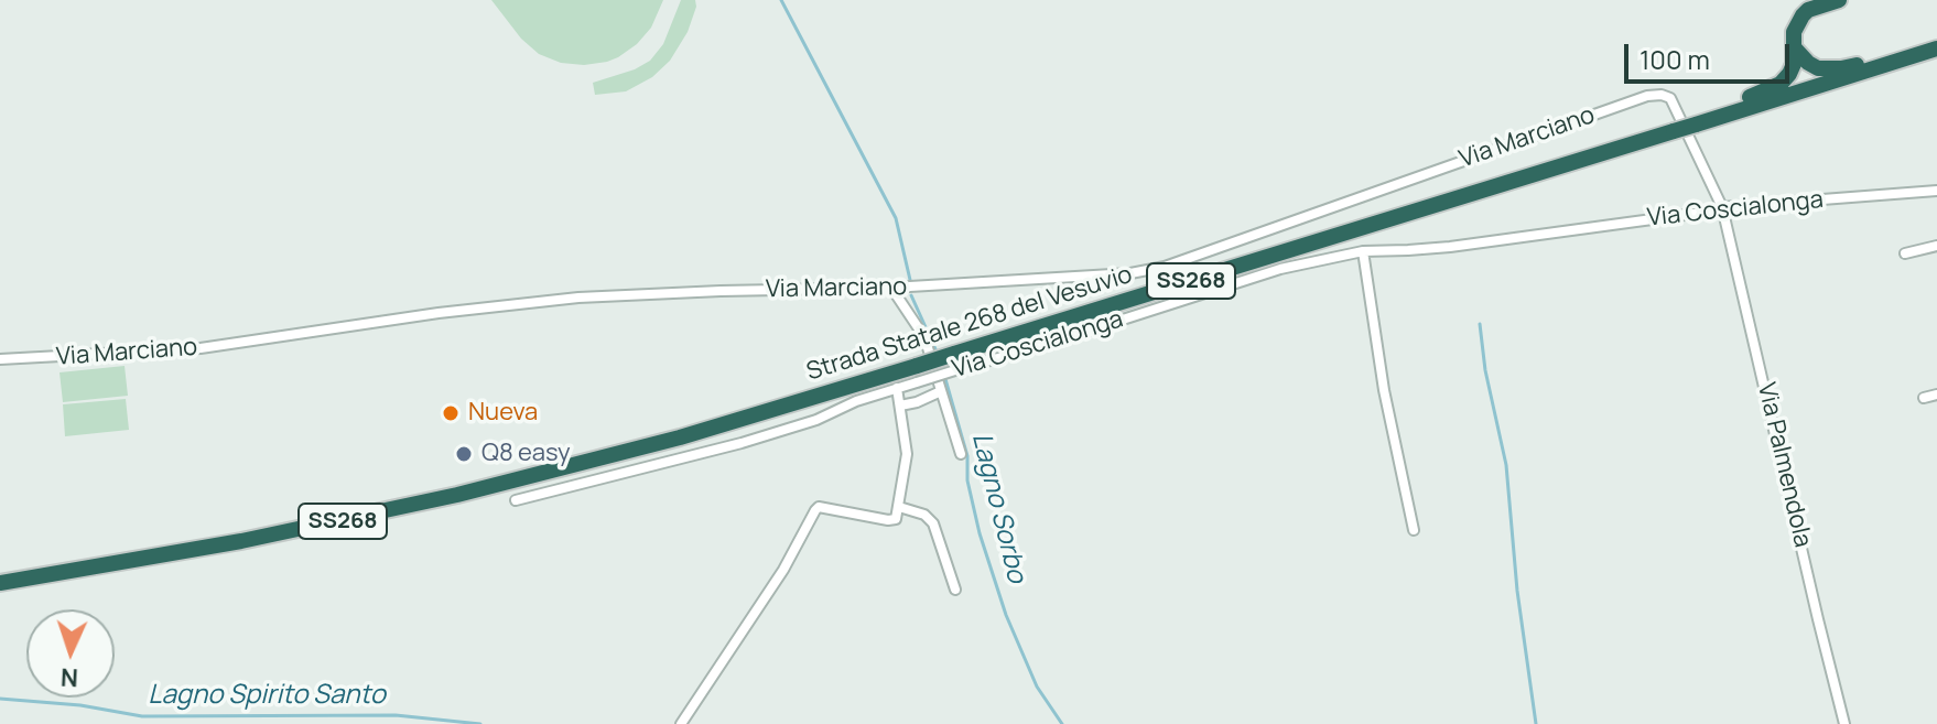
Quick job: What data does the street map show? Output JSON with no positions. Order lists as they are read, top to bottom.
{
  "streets": {
    "highway": ["SS268", "Strada Statale 268 del Vesuvio"],
    "street": ["Via Marciano", "Via Coscialonga", "Via Palmendola"]
  },
  "crossings": [
    ["Via Marciano", "Via Palmendola"],
    ["Via Coscialonga", "Strada Statale 268 del Vesuvio"],
    ["Via Coscialonga", "Via Palmendola"],
    ["SS268", "Strada Statale 268 del Vesuvio"]
  ],
  "water": ["Lagno Sorbo", "Lagno Spirito Santo"],
  "places": ["Nueva", "Q8 easy"],
  "scale_bar": "100 m",
  "north": "bottom"
}
